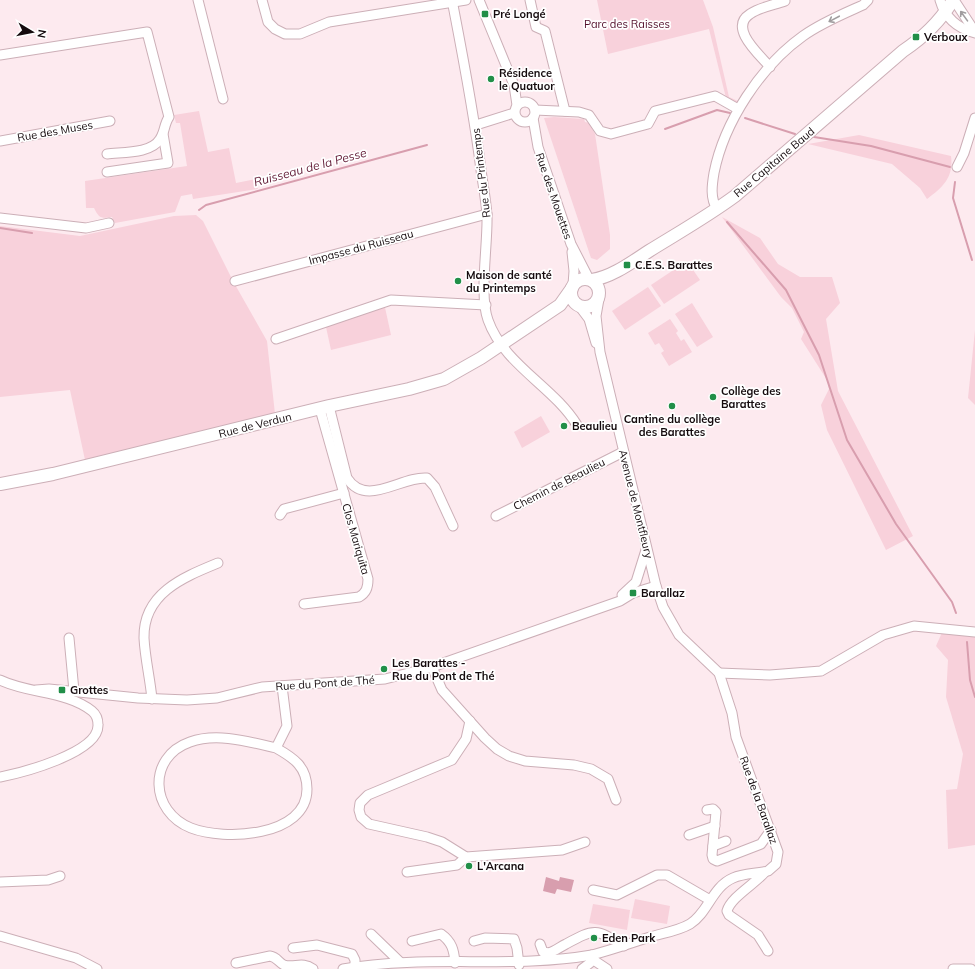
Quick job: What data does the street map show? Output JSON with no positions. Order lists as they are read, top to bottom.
{
  "streets": {
    "main road": ["Rue Capitaine Baud", "Rue de Verdun"],
    "street": [
      "Rue des Muses",
      "Rue du Printemps",
      "Rue des Mouettes",
      "Impasse du Ruisseau",
      "Chemin de Beaulieu",
      "Avenue de Montfleury",
      "Clos Mariquita",
      "Rue du Pont de Thé",
      "Rue de la Barallaz"
    ]
  },
  "crossings": [
    ["Rue Capitaine Baud", "Rue des Mouettes"],
    ["Rue Capitaine Baud", "Rue de Verdun"],
    ["Rue Capitaine Baud", "Avenue de Montfleury"],
    ["Rue du Printemps", "Impasse du Ruisseau"],
    ["Rue du Printemps", "Rue de Verdun"],
    ["Rue des Mouettes", "Rue de Verdun"],
    ["Rue des Mouettes", "Avenue de Montfleury"],
    ["Rue de Verdun", "Avenue de Montfleury"],
    ["Rue de Verdun", "Clos Mariquita"],
    ["Chemin de Beaulieu", "Avenue de Montfleury"],
    ["Avenue de Montfleury", "Rue du Pont de Thé"],
    ["Avenue de Montfleury", "Rue de la Barallaz"],
    ["Rue du Pont de Thé", "Rue de la Barallaz"]
  ],
  "water": ["Ruisseau de la Pesse"],
  "parks": ["Parc des Raisses"],
  "places": {
    "transit": [
      "Pré Longé",
      "Verboux",
      "C.E.S. Barattes",
      "Barallaz",
      "Grottes"
    ],
    "other": [
      "Résidence le Quatuor",
      "Maison de santé du Printemps",
      "Collège des Barattes",
      "Cantine du collège des Barattes",
      "Beaulieu",
      "Les Barattes - Rue du Pont de Thé",
      "L'Arcana",
      "Eden Park"
    ]
  },
  "north": "right"
}
